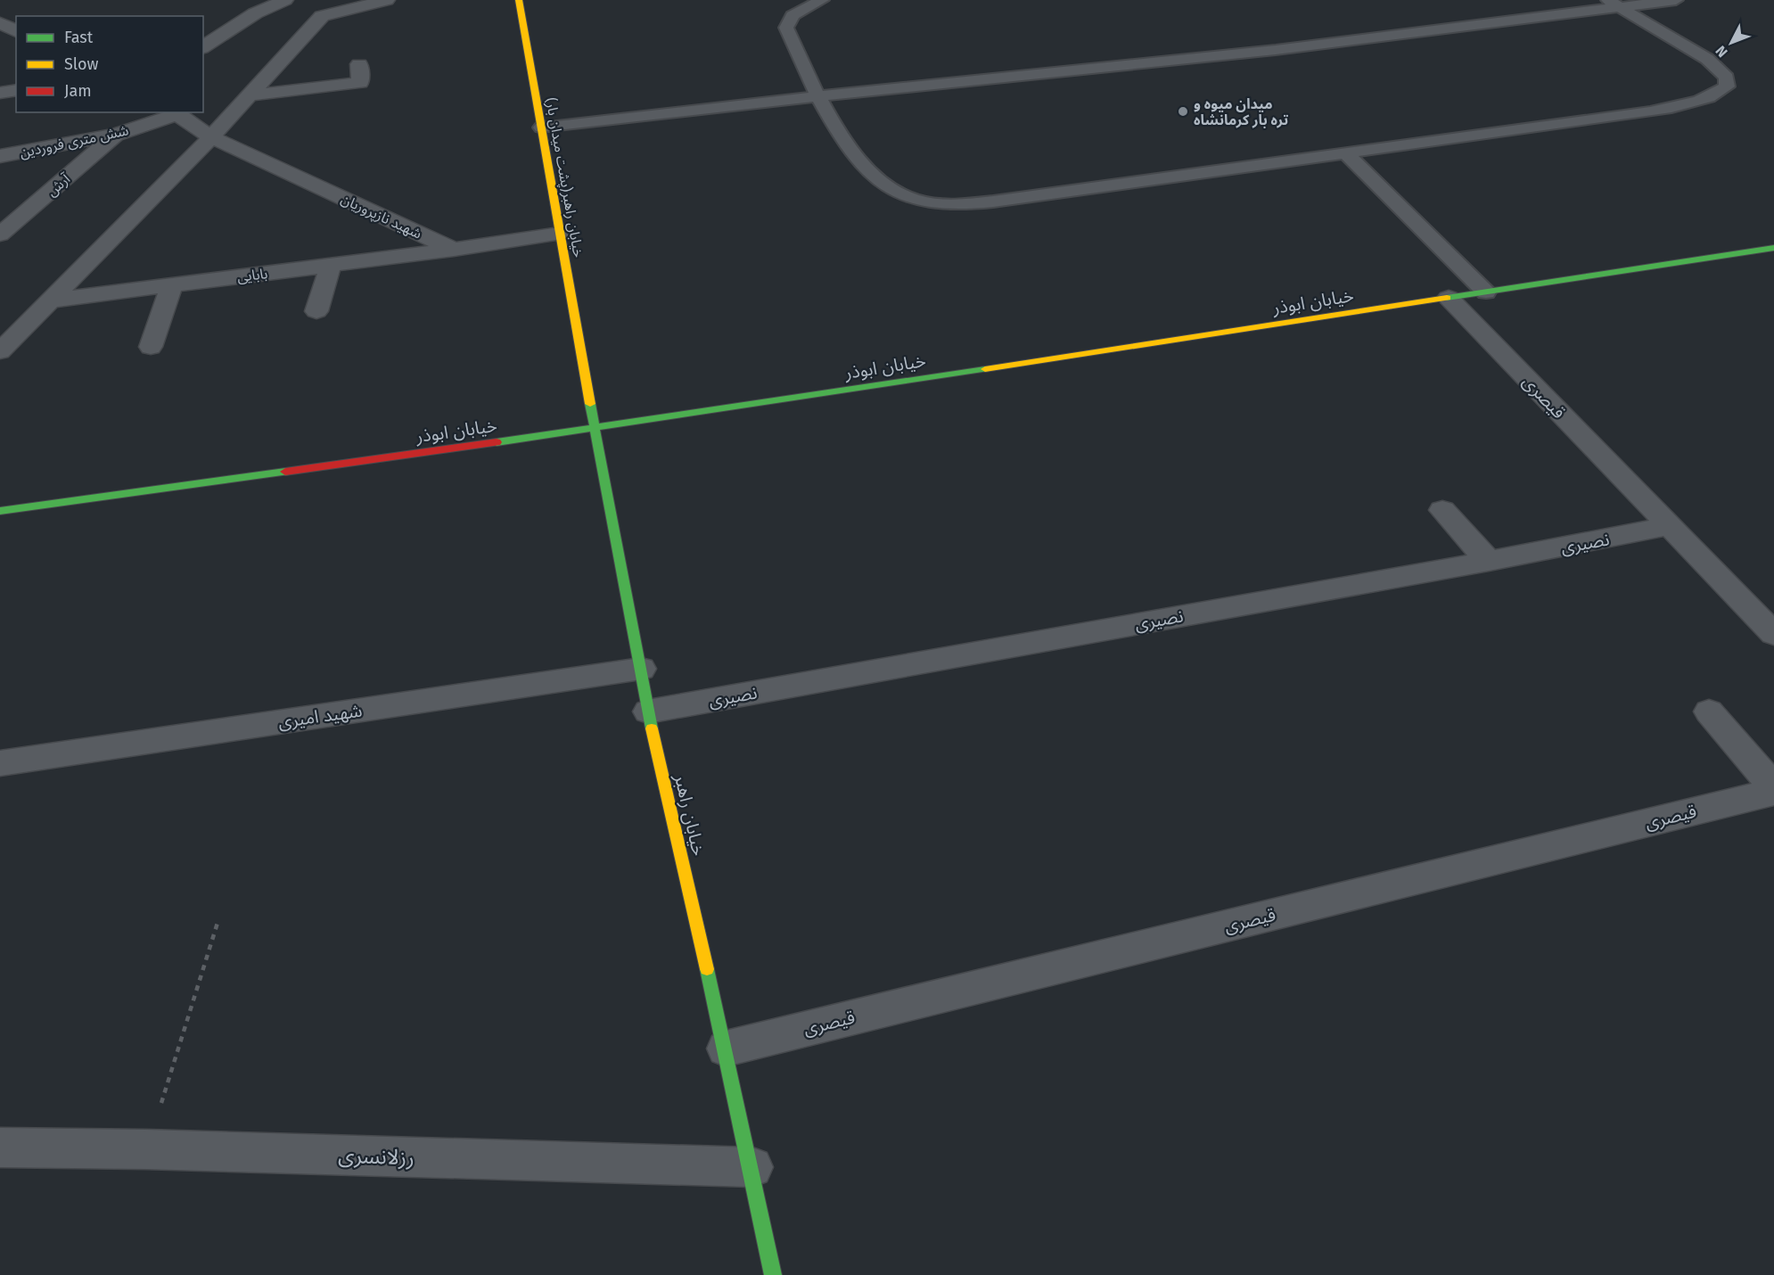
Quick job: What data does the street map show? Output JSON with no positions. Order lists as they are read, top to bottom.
{
  "streets": {
    "main road": ["خیابان راهبر(پشت میدان بار)", "خیابان ابوذر", "خیابان راهبر"],
    "street": [
      "شش متری فروردین",
      "آرش",
      "شهید نازپروریان",
      "بابایی",
      "قیصری",
      "نصیری",
      "شهید امیری",
      "رزلانسری"
    ]
  },
  "crossings": [
    ["شش متری فروردین", "آرش"],
    ["شش متری فروردین", "شهید نازپروریان"],
    ["خیابان راهبر(پشت میدان بار)", "خیابان راهبر"],
    ["شهید نازپروریان", "بابایی"],
    ["خیابان ابوذر", "قیصری"],
    ["خیابان ابوذر", "خیابان راهبر"],
    ["قیصری", "نصیری"],
    ["قیصری", "خیابان راهبر"],
    ["نصیری", "خیابان راهبر"],
    ["شهید امیری", "خیابان راهبر"],
    ["خیابان راهبر", "رزلانسری"]
  ],
  "places": ["میدان میوه و تره بار کرمانشاه"],
  "legend": ["Fast", "Slow", "Jam"],
  "north": "bottom left"
}
